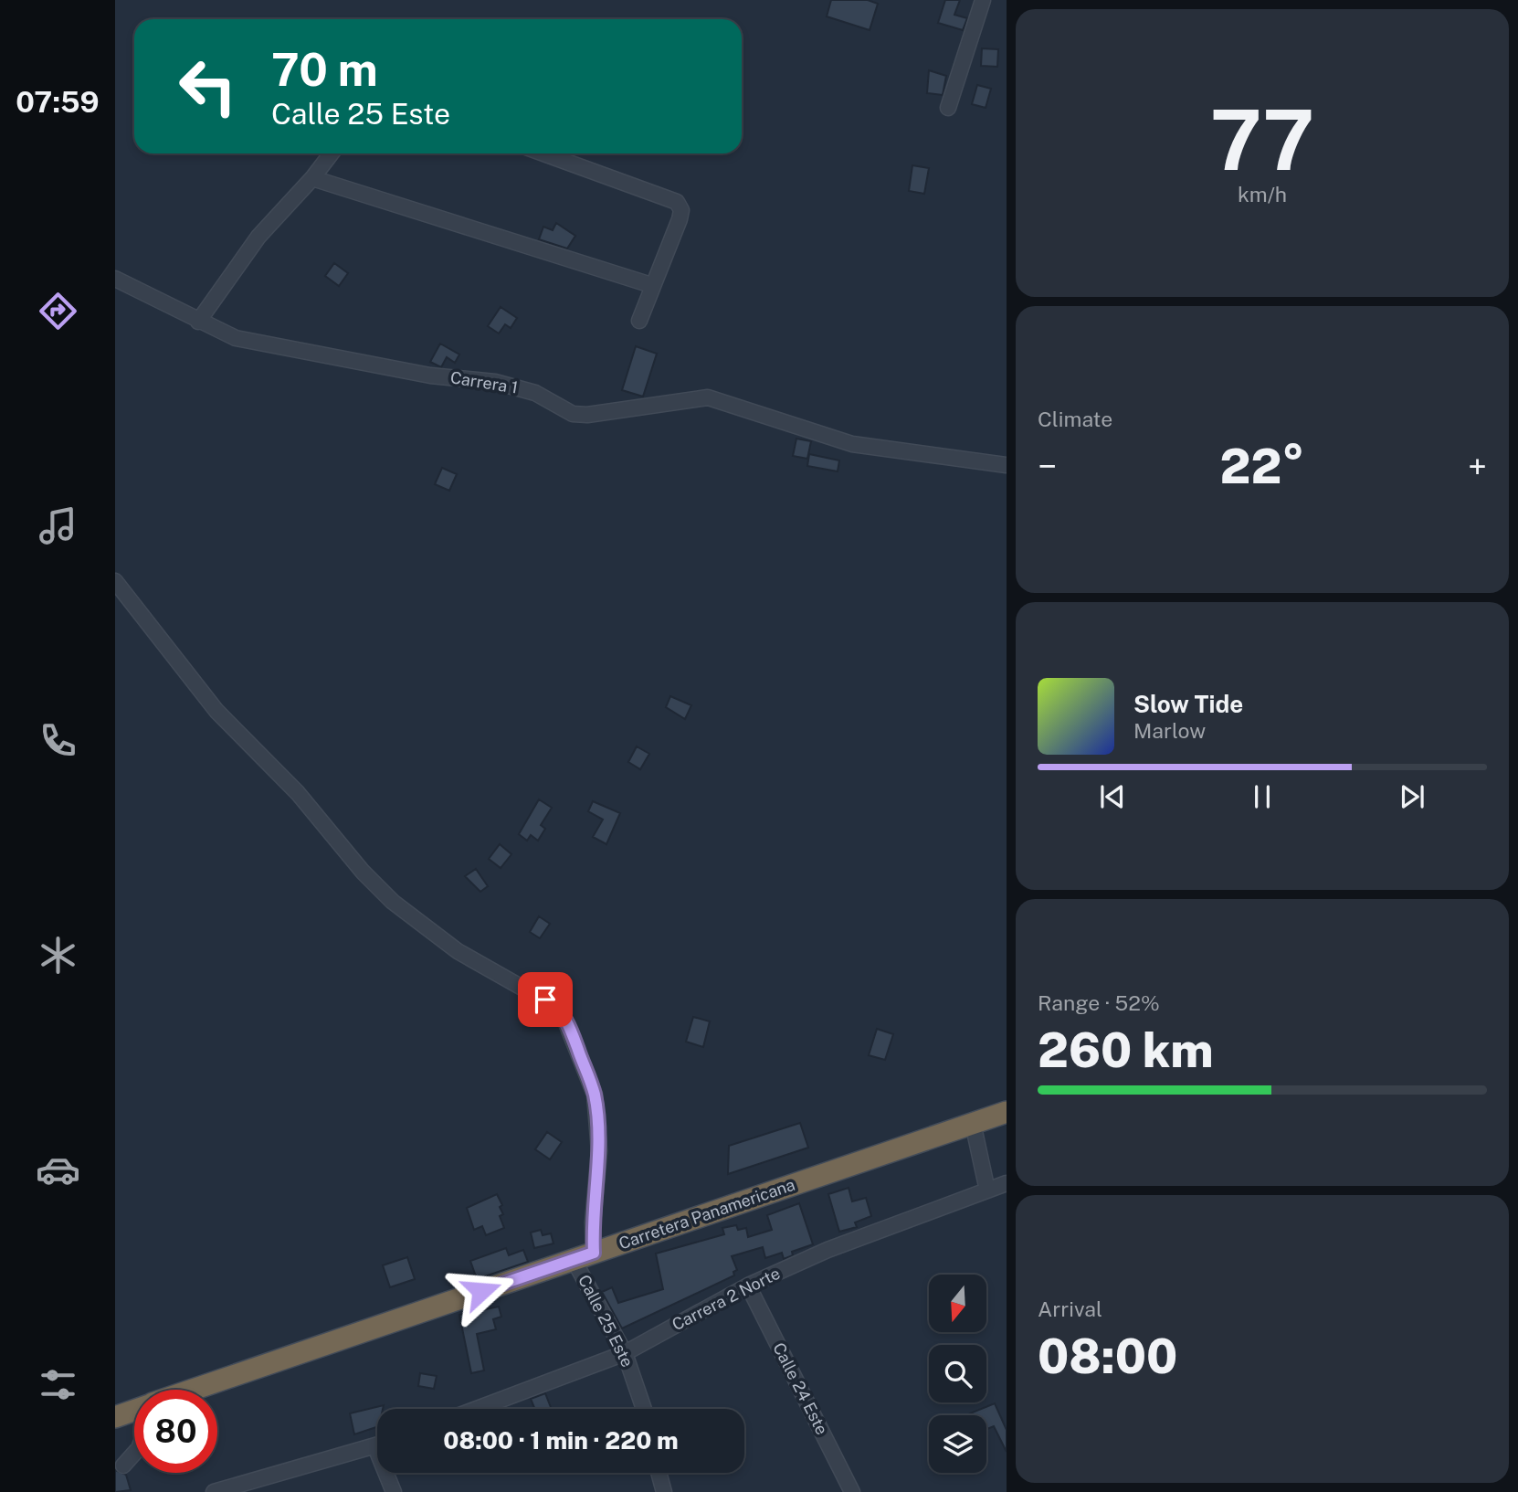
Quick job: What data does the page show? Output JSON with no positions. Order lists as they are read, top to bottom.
{
  "streets": {
    "highway": ["Carretera Panamericana"],
    "street": [
      "Carrera 1",
      "Carrera 2 Norte",
      "Calle 25 Este",
      "Calle 24 Este"
    ]
  },
  "crossings": [
    ["Carretera Panamericana", "Calle 25 Este"],
    ["Carrera 2 Norte", "Calle 25 Este"],
    ["Carrera 2 Norte", "Calle 24 Este"]
  ],
  "north": "bottom",
  "page": {
    "tabs": "07:59",
    "tile": [
      ["77", "km/h"],
      "Climate",
      ["Range · 52%", "260 km"],
      ["Arrival", "08:00"]
    ],
    "turn": ["70 m", "Calle 25 Este"],
    "heat": ["−", "22°", "+"],
    "song": ["Slow Tide", "Marlow"],
    "limit": "80",
    "trip": "08:00 · 1 min · 220 m"
  }
}
